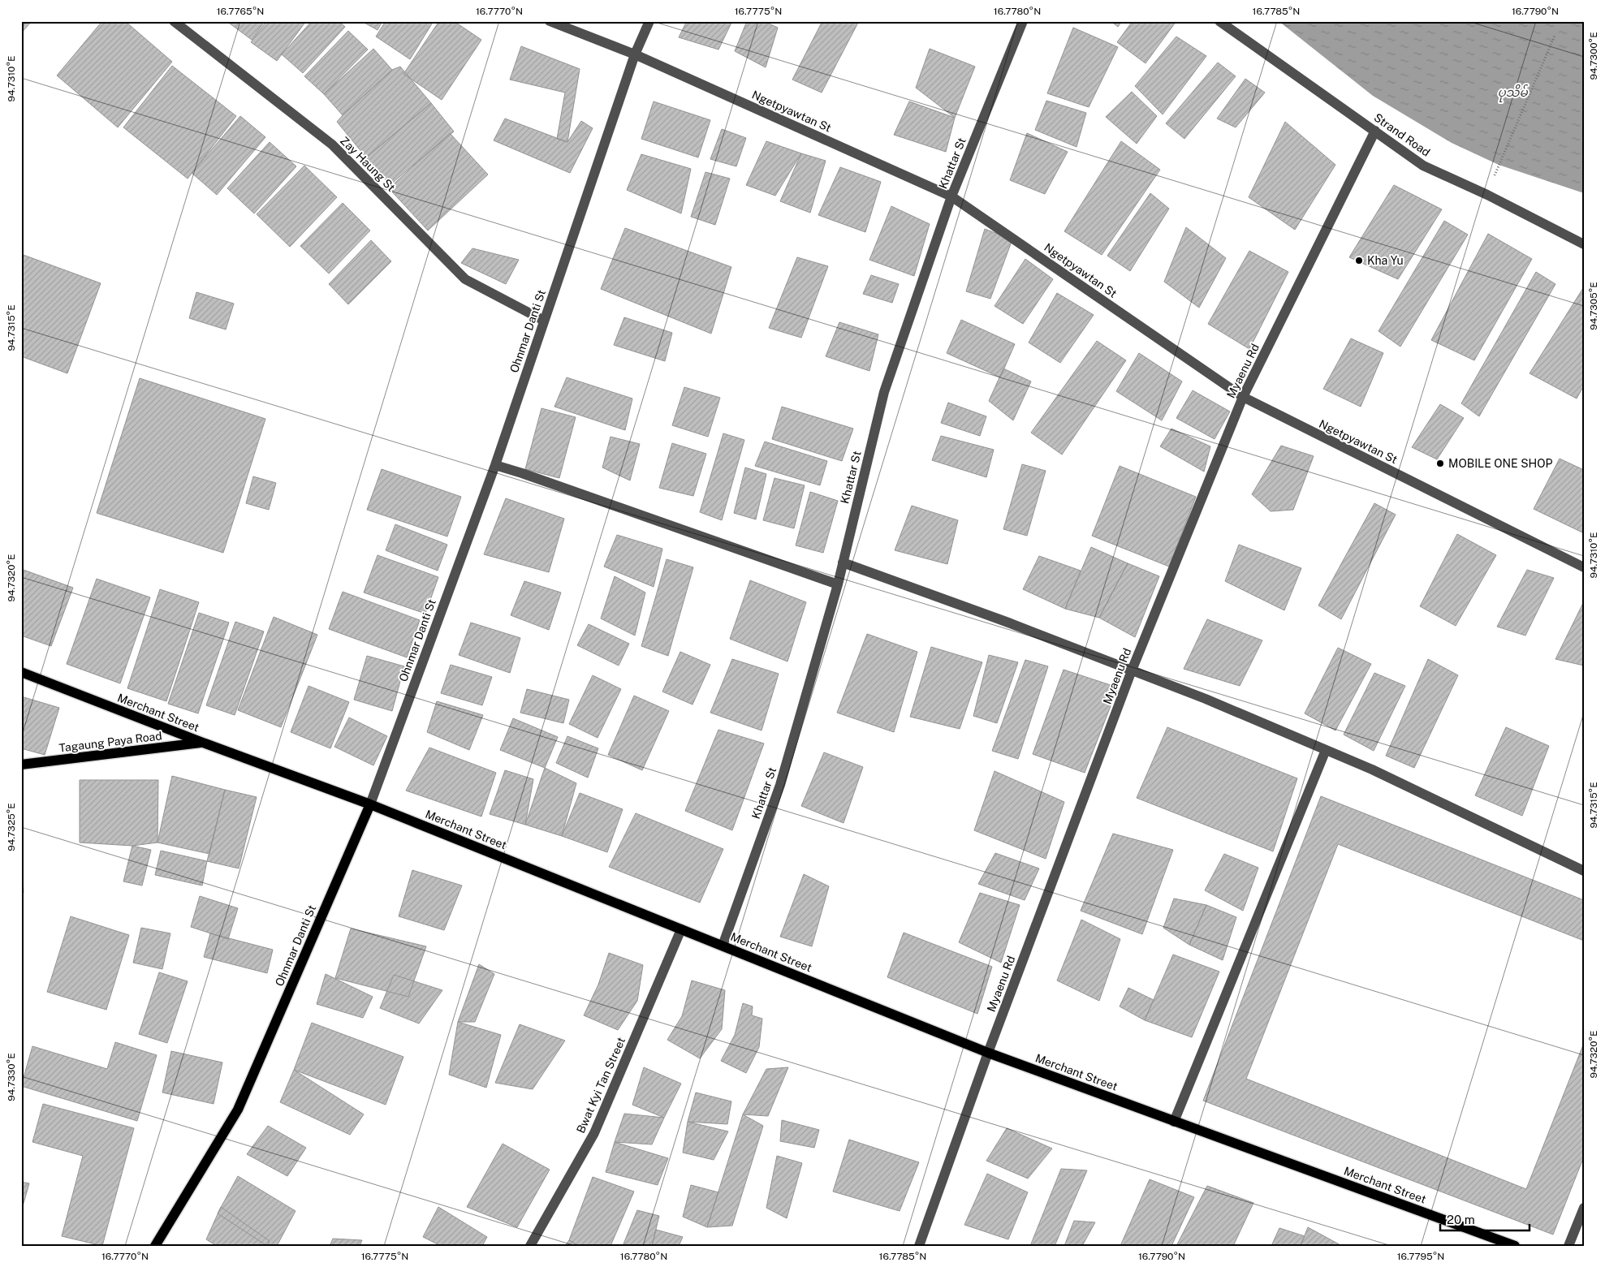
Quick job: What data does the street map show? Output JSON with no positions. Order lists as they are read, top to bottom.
{
  "streets": {
    "main road": ["Ohnmar Danti St", "Merchant Street", "Tagaung Paya Road"],
    "street": [
      "Ngetpyawtan St",
      "Strand Road",
      "Khattar St",
      "Zay Haung St",
      "Myaenu Rd",
      "Bwat Kyi Tan Street"
    ]
  },
  "crossings": [
    ["Ngetpyawtan St", "Khattar St"],
    ["Ngetpyawtan St", "Ohnmar Danti St"],
    ["Ngetpyawtan St", "Myaenu Rd"],
    ["Strand Road", "Myaenu Rd"],
    ["Khattar St", "Merchant Street"],
    ["Zay Haung St", "Ohnmar Danti St"],
    ["Ohnmar Danti St", "Merchant Street"],
    ["Myaenu Rd", "Merchant Street"],
    ["Merchant Street", "Tagaung Paya Road"],
    ["Merchant Street", "Bwat Kyi Tan Street"]
  ],
  "water": ["ပုသိမ်"],
  "places": ["Kha Yu", "MOBILE ONE SHOP"],
  "scale_bar": "20 m",
  "coordinates": [
    "16.7765°N",
    "16.7770°N",
    "16.7775°N",
    "16.7780°N",
    "16.7785°N",
    "16.7790°N",
    "94.7300°E",
    "94.7310°E",
    "94.7305°E",
    "94.7315°E",
    "94.7320°E",
    "94.7325°E",
    "94.7330°E",
    "16.7795°N"
  ]
}
